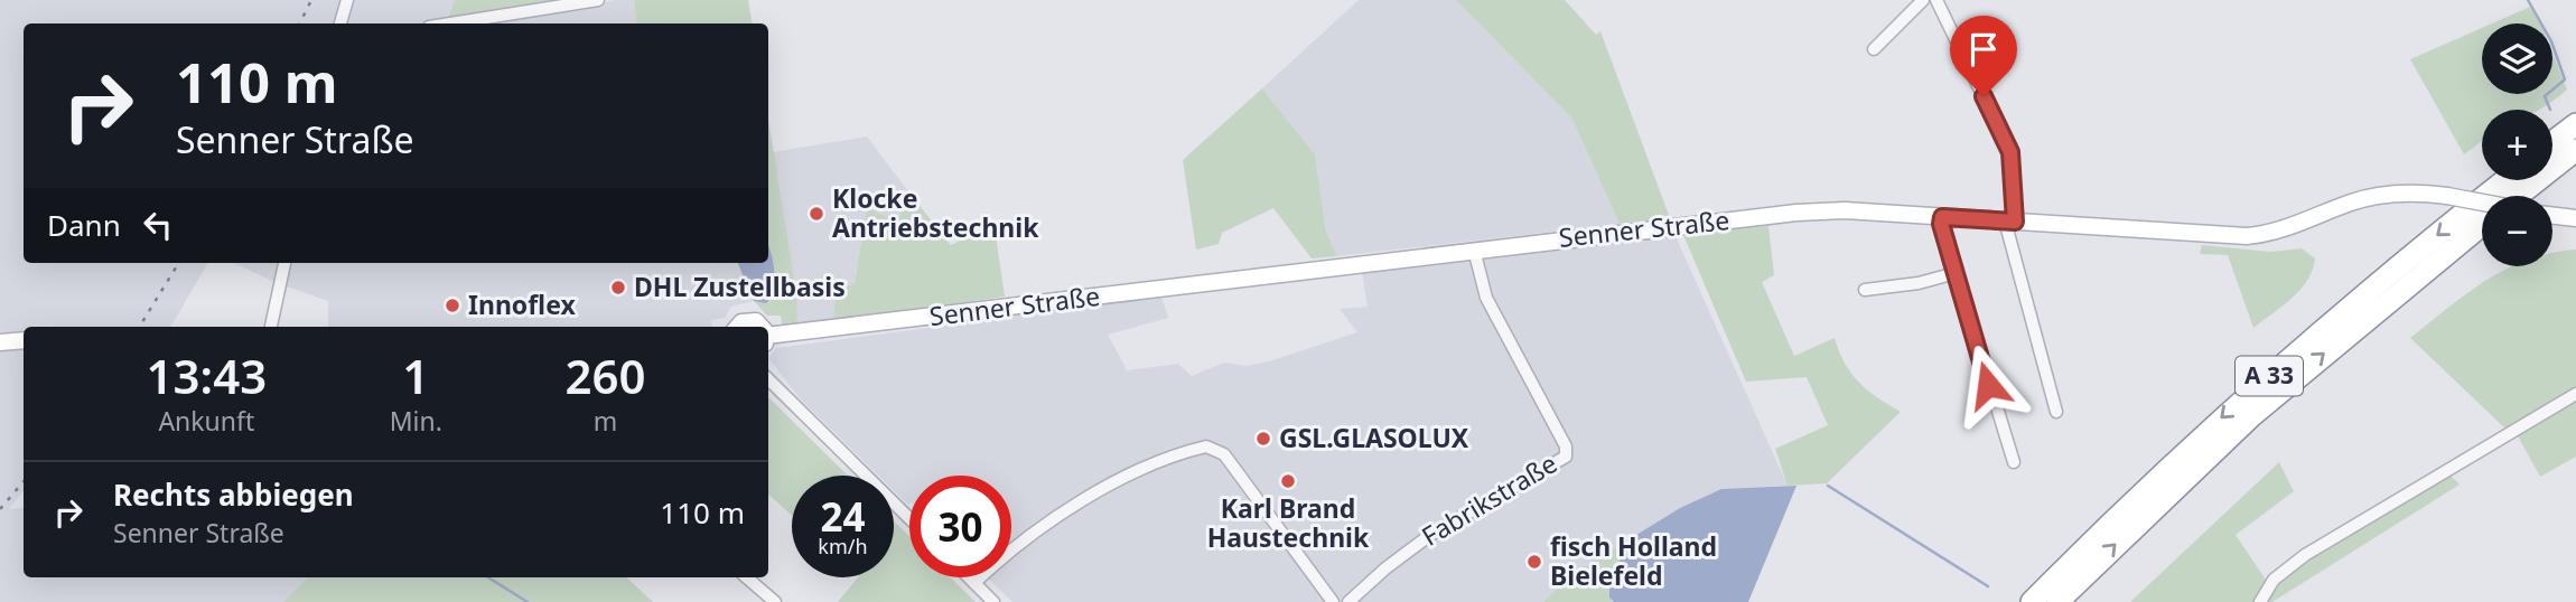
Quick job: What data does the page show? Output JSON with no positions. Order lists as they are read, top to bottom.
{
  "streets": {
    "highway": ["A 33"],
    "street": ["Senner Straße", "Fabrikstraße"]
  },
  "crossings": [
    ["Senner Straße", "Fabrikstraße"]
  ],
  "places": [
    "Klocke Antriebstechnik",
    "DHL Zustellbasis",
    "Innoflex",
    "GSL.GLASOLUX",
    "Karl Brand Haustechnik",
    "fisch Holland Bielefeld"
  ],
  "page": {
    "map_buttons": ["+", "−"],
    "turn": ["110 m", "Senner Straße"],
    "then": "Dann",
    "eta": [
      "13:43",
      "Ankunft",
      "1",
      "Min.",
      "260",
      "m"
    ],
    "list": [
      {
        "name": "Rechts abbiegen",
        "note": "Senner Straße",
        "value": "110 m"
      }
    ],
    "speed": "24 km/h",
    "limit": "30"
  }
}
